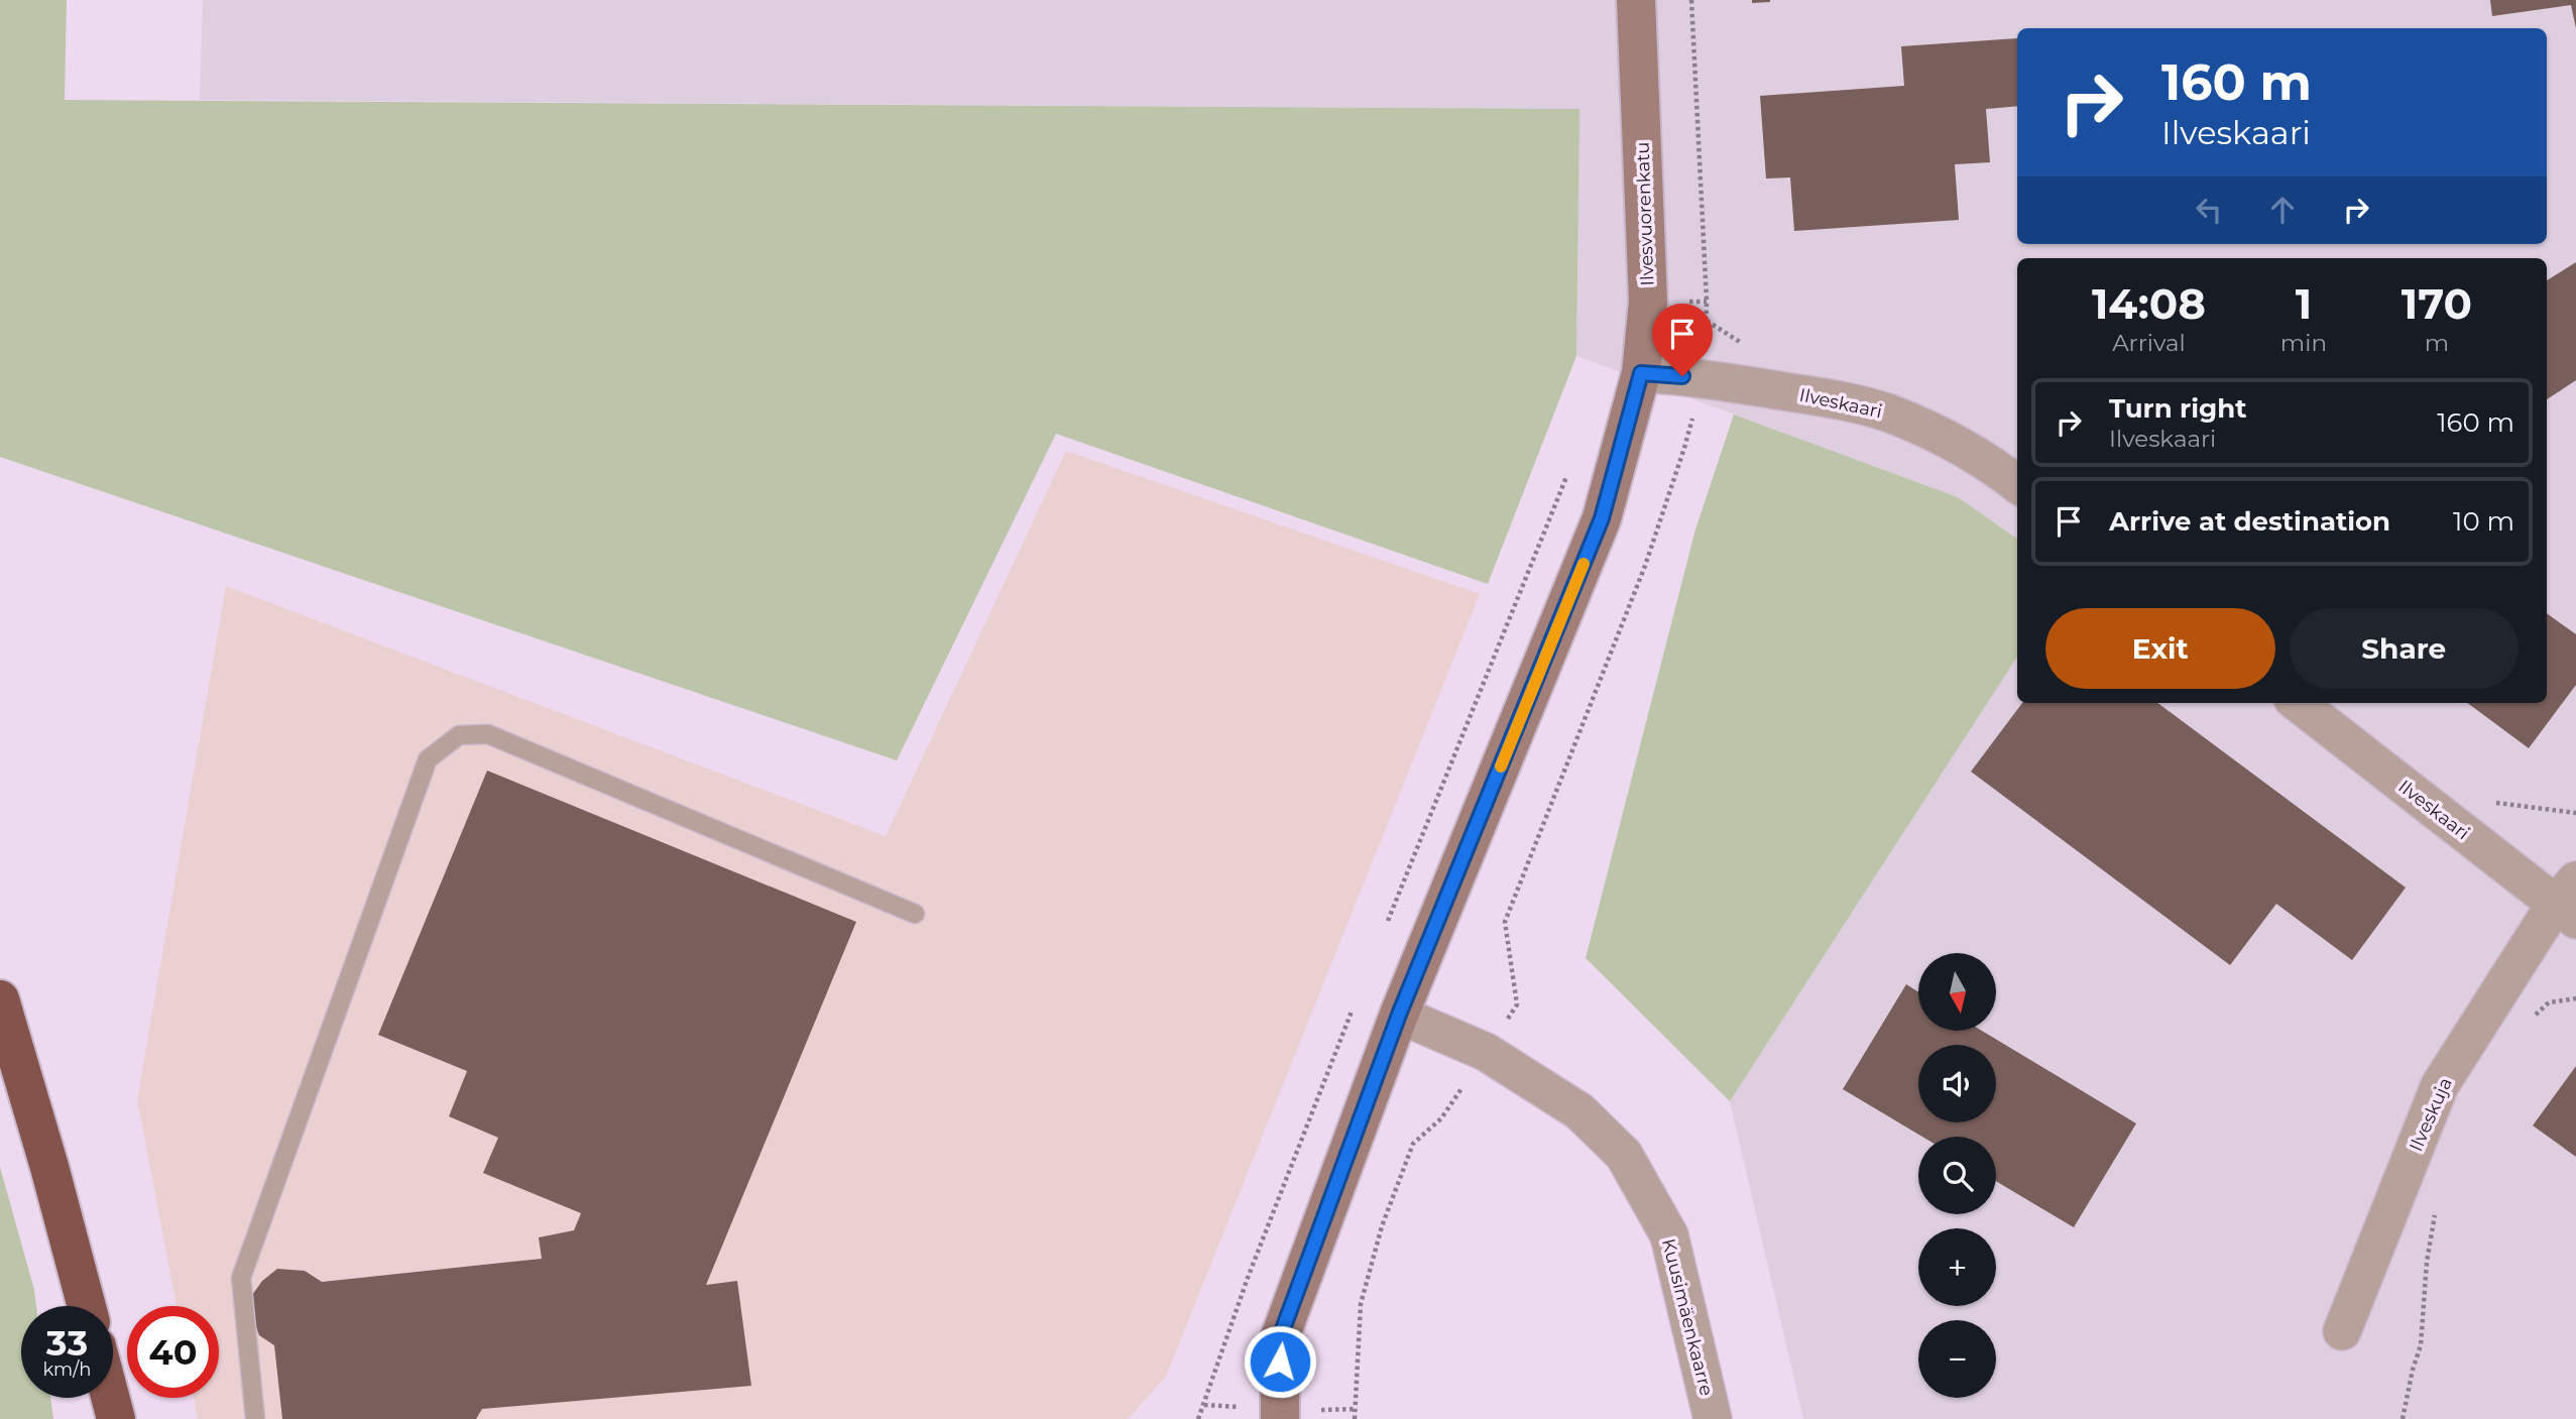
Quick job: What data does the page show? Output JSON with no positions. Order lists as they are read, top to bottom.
{
  "streets": {
    "street": [
      "Ilvesvuorenkatu",
      "Ilveskaari",
      "Ilveskuja",
      "Kuusimäenkaarre"
    ]
  },
  "crossings": [
    ["Ilvesvuorenkatu", "Ilveskaari"],
    ["Ilvesvuorenkatu", "Kuusimäenkaarre"],
    ["Ilveskaari", "Ilveskuja"]
  ],
  "north": "bottom",
  "page": {
    "turn": ["160 m", "Ilveskaari"],
    "eta": [
      "14:08",
      "Arrival",
      "1",
      "min",
      "170",
      "m"
    ],
    "list": [
      {
        "name": "Turn right",
        "note": "Ilveskaari",
        "value": "160 m"
      },
      {
        "name": "Arrive at destination",
        "value": "10 m"
      }
    ],
    "buttons": ["Exit", "Share"],
    "map_buttons": ["+", "−"],
    "speed": "33 km/h",
    "limit": "40"
  }
}
